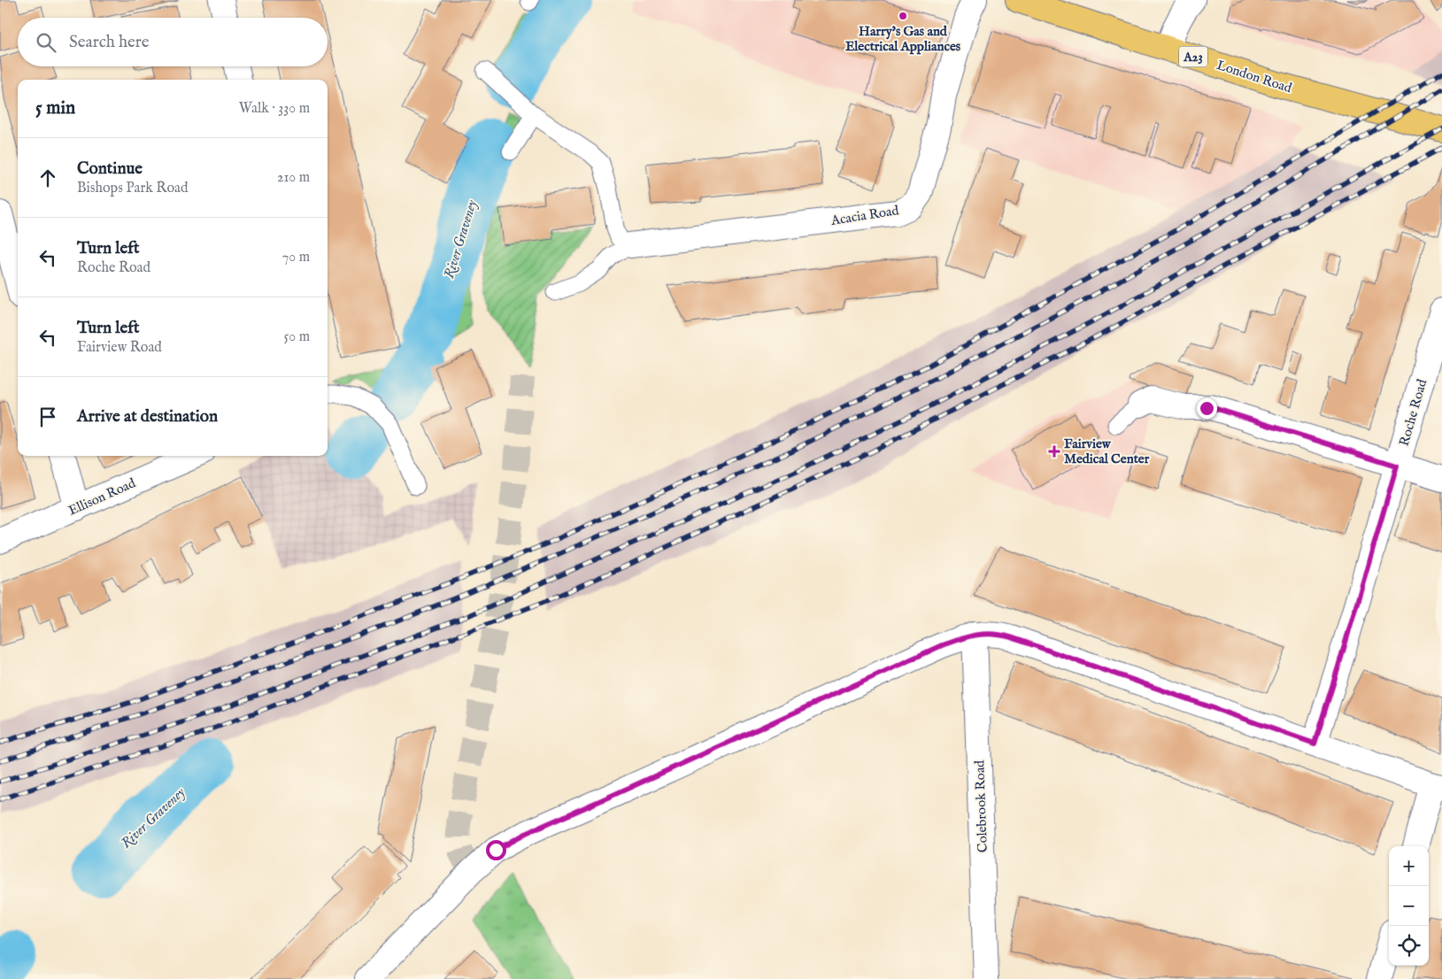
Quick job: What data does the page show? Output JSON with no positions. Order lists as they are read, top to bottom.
{
  "streets": {
    "highway": ["A23", "London Road"],
    "street": [
      "Acacia Road",
      "Roche Road",
      "Ellison Road",
      "Colebrook Road"
    ]
  },
  "water": ["River Graveney"],
  "places": {
    "other": ["Harry's Gas and Electrical Appliances"],
    "health": ["Fairview Medical Center"]
  },
  "page": {
    "search": "Search here",
    "heading": ["5 min", "Walk · 330 m"],
    "list": [
      ["Continue", "Bishops Park Road", "210 m"],
      ["Turn left", "Roche Road", "70 m"],
      ["Turn left", "Fairview Road", "50 m"],
      "Arrive at destination"
    ],
    "map_buttons": ["+", "−"]
  }
}
